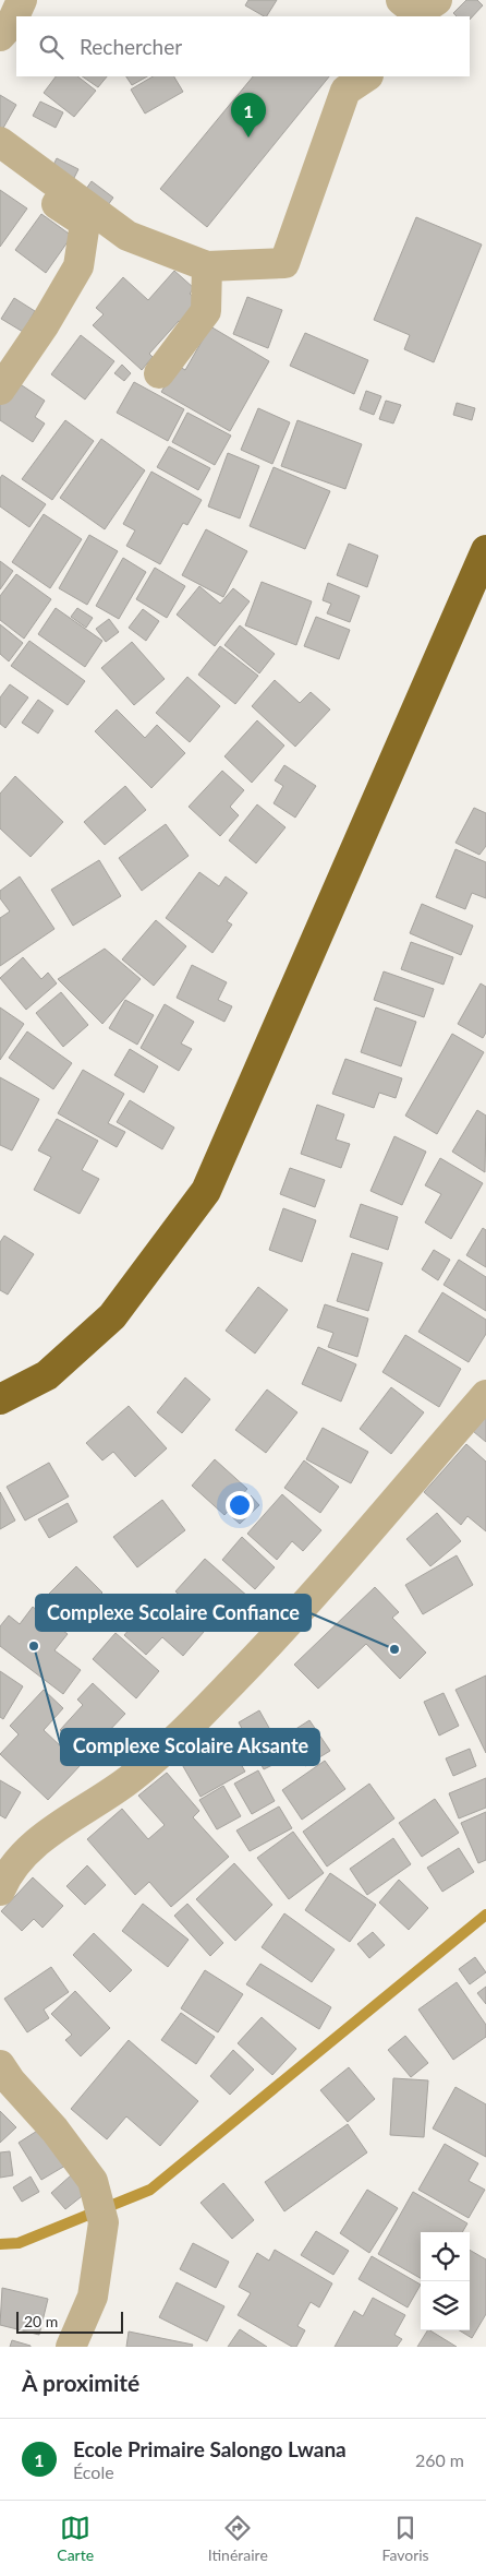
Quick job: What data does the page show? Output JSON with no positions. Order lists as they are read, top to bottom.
{
  "places": ["Complexe Scolaire Aksante", "Complexe Scolaire Confiance"],
  "scale_bar": "20 m",
  "page": {
    "search": "Rechercher",
    "pins": "1",
    "scale": "20 m",
    "heading": "À proximité",
    "list": [
      {
        "mark": "1",
        "name": "Ecole Primaire Salongo Lwana",
        "note": "École",
        "value": "260 m"
      }
    ],
    "nav": ["Carte", "Itinéraire", "Favoris"]
  }
}
